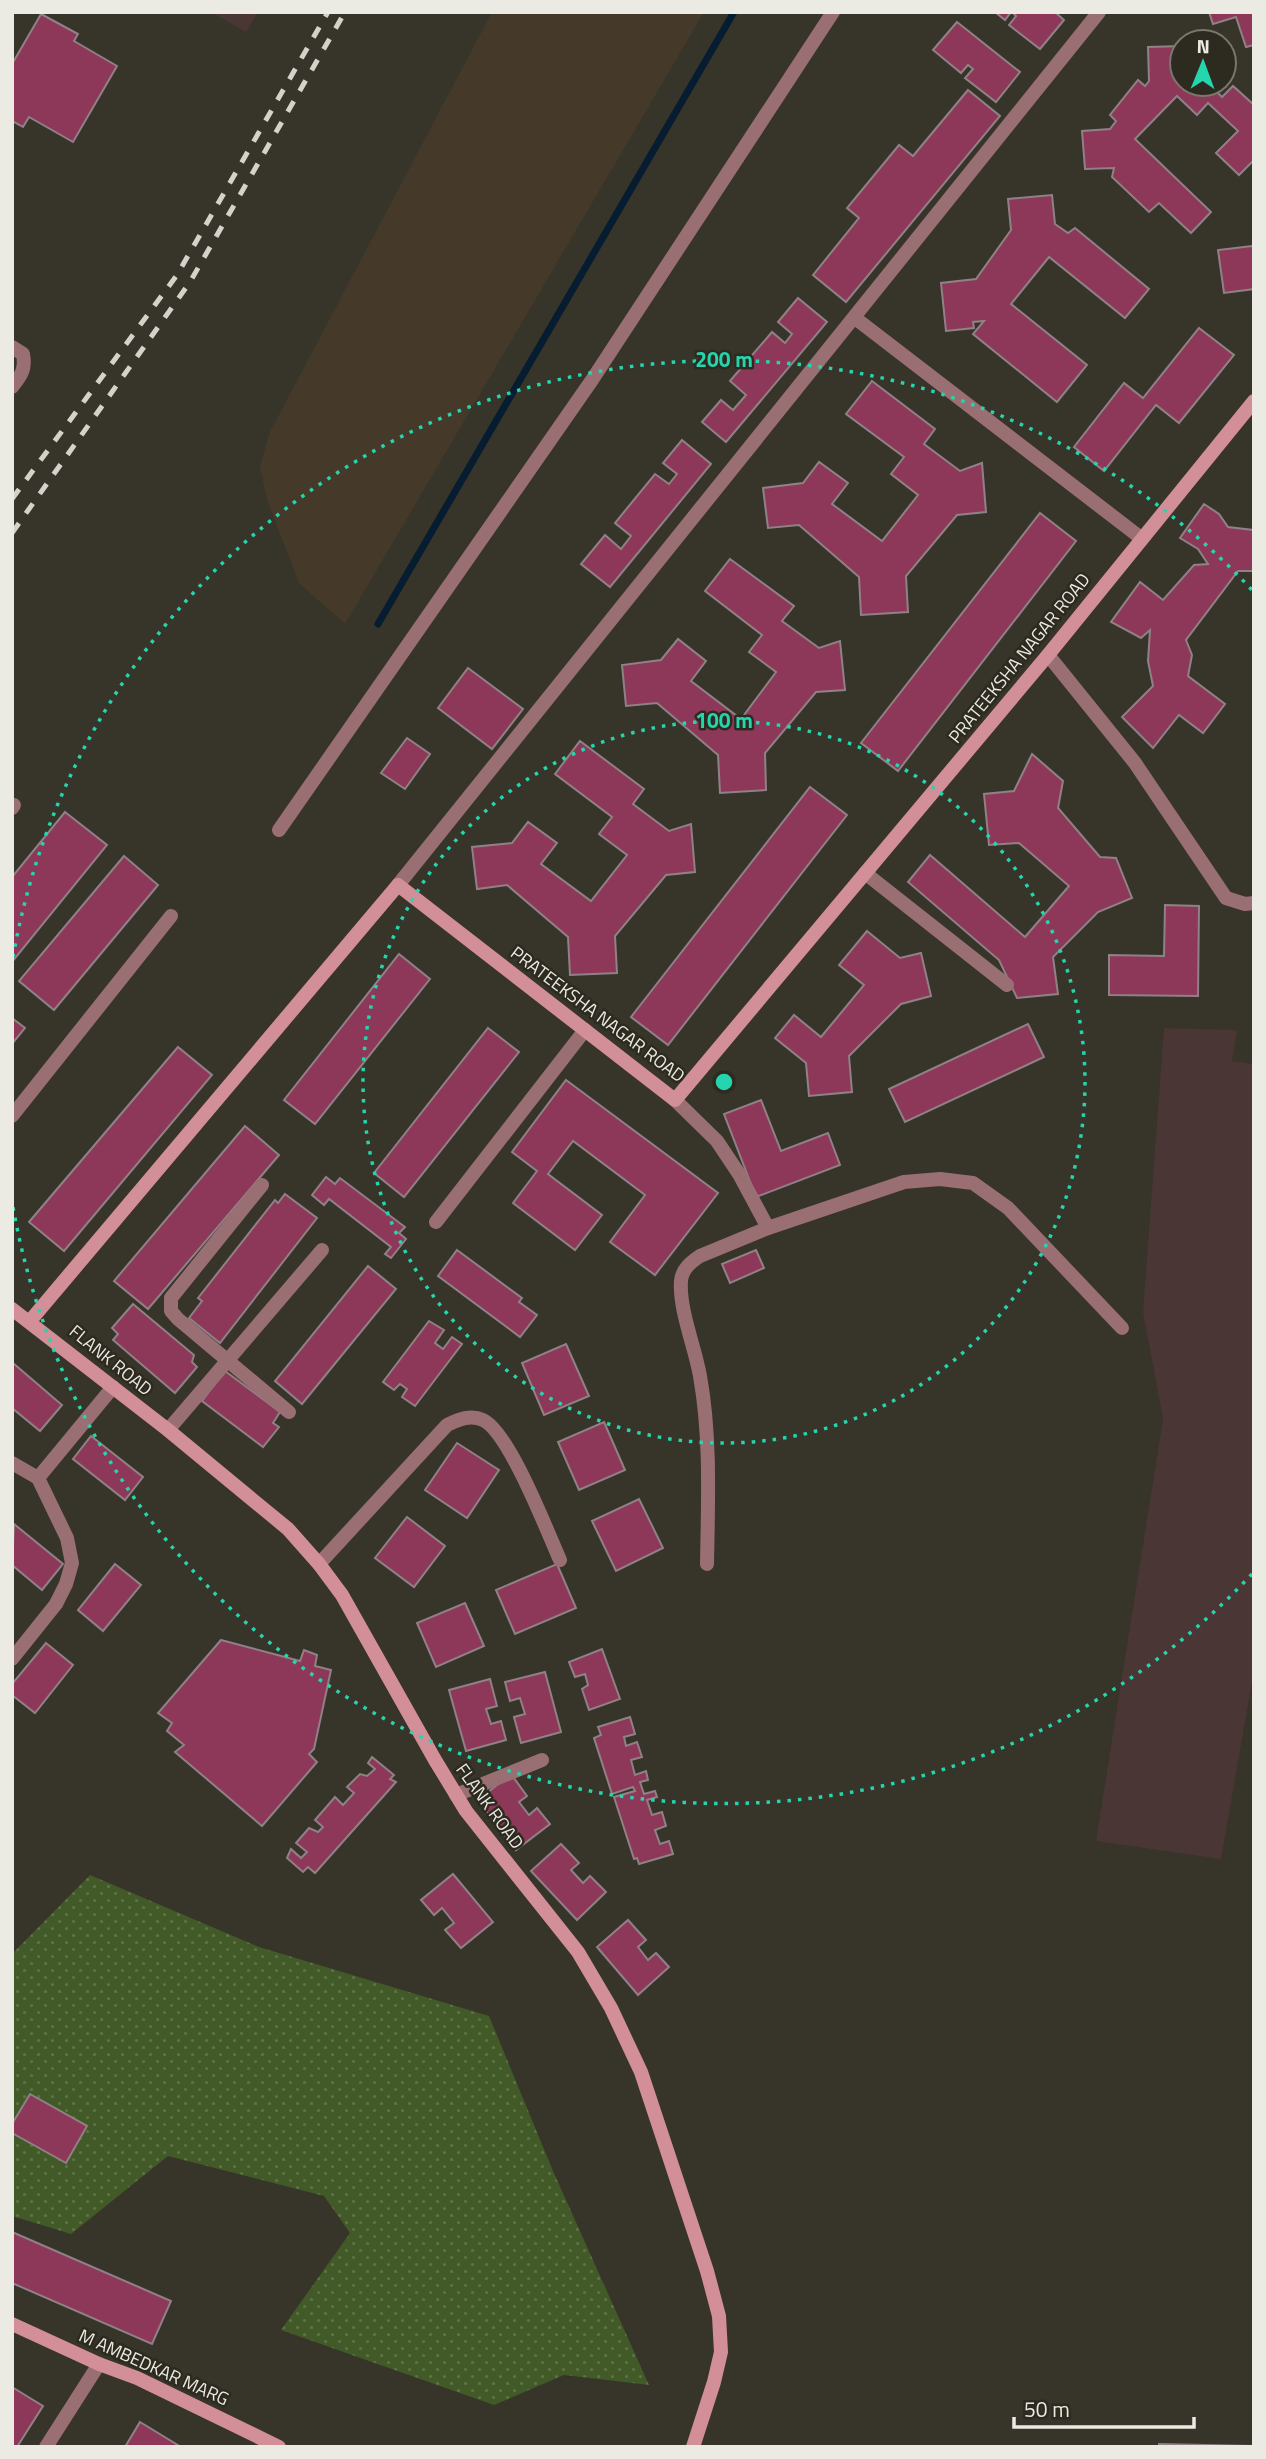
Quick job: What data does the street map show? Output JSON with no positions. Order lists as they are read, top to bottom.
{
  "streets": {
    "street": ["PRATEEKSHA NAGAR ROAD", "FLANK ROAD", "M AMBEDKAR MARG"]
  },
  "scale_bar": "50 m",
  "north": "top",
  "rings": ["200 m", "100 m"]
}
